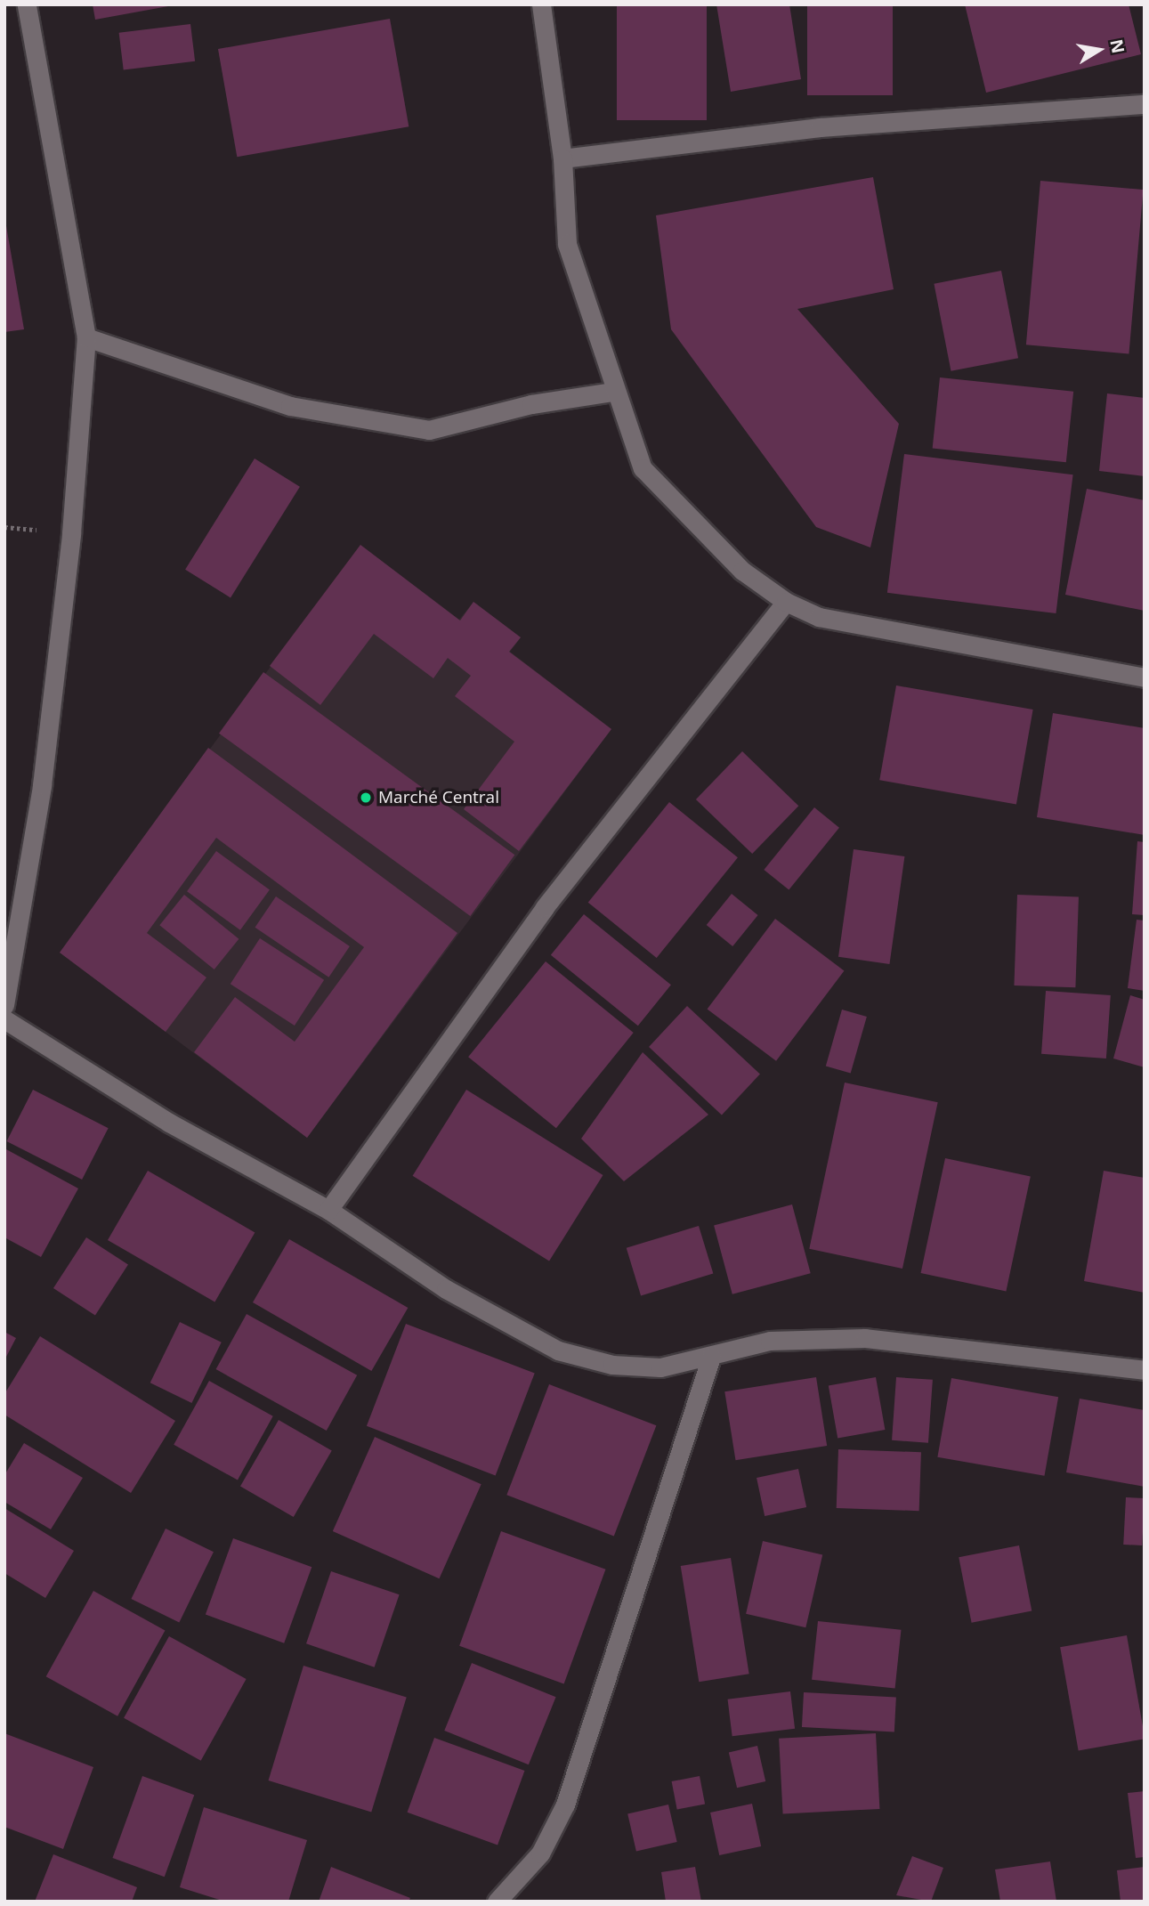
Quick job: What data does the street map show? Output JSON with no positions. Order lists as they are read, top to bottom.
{
  "places": ["Marché Central"],
  "north": "right"
}
